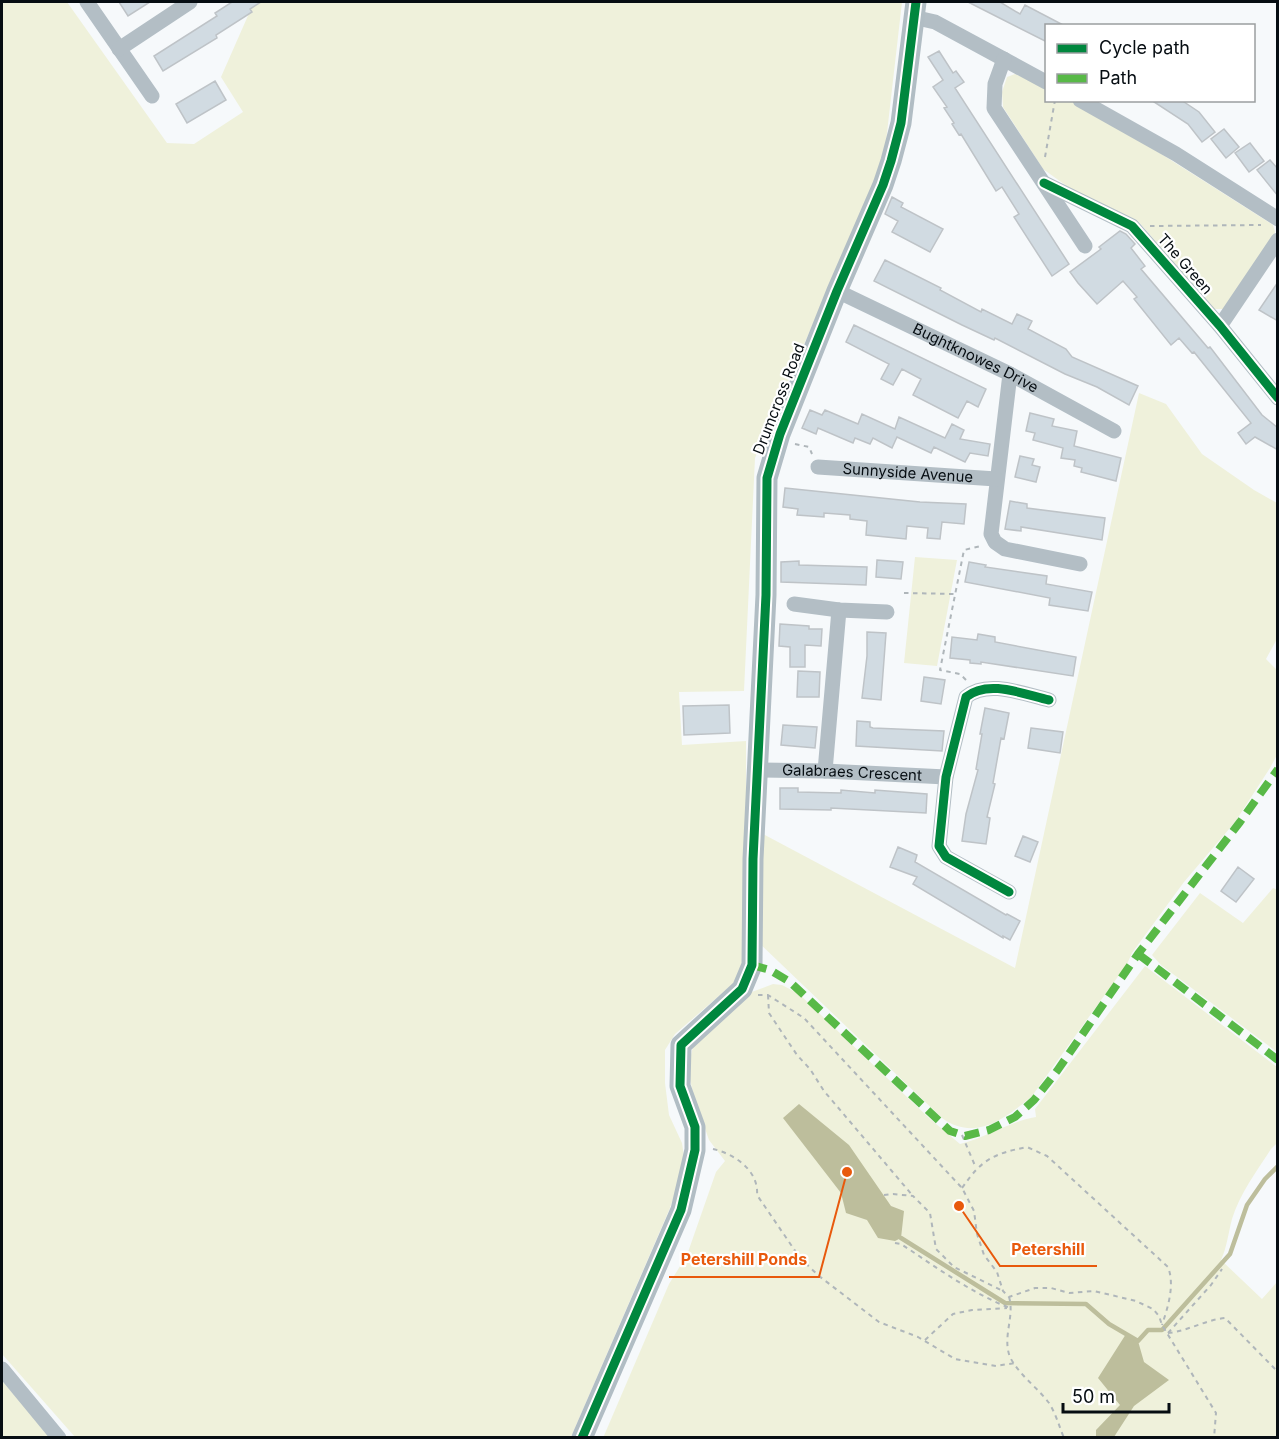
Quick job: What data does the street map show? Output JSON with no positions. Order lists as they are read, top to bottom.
{
  "streets": {
    "street": [
      "The Green",
      "Bughtknowes Drive",
      "Drumcross Road",
      "Sunnyside Avenue",
      "Galabraes Crescent"
    ]
  },
  "crossings": [
    ["Bughtknowes Drive", "Drumcross Road"],
    ["Drumcross Road", "Galabraes Crescent"]
  ],
  "places": ["Petershill Ponds", "Petershill"],
  "legend": ["Cycle path", "Path"],
  "scale_bar": "50 m"
}
